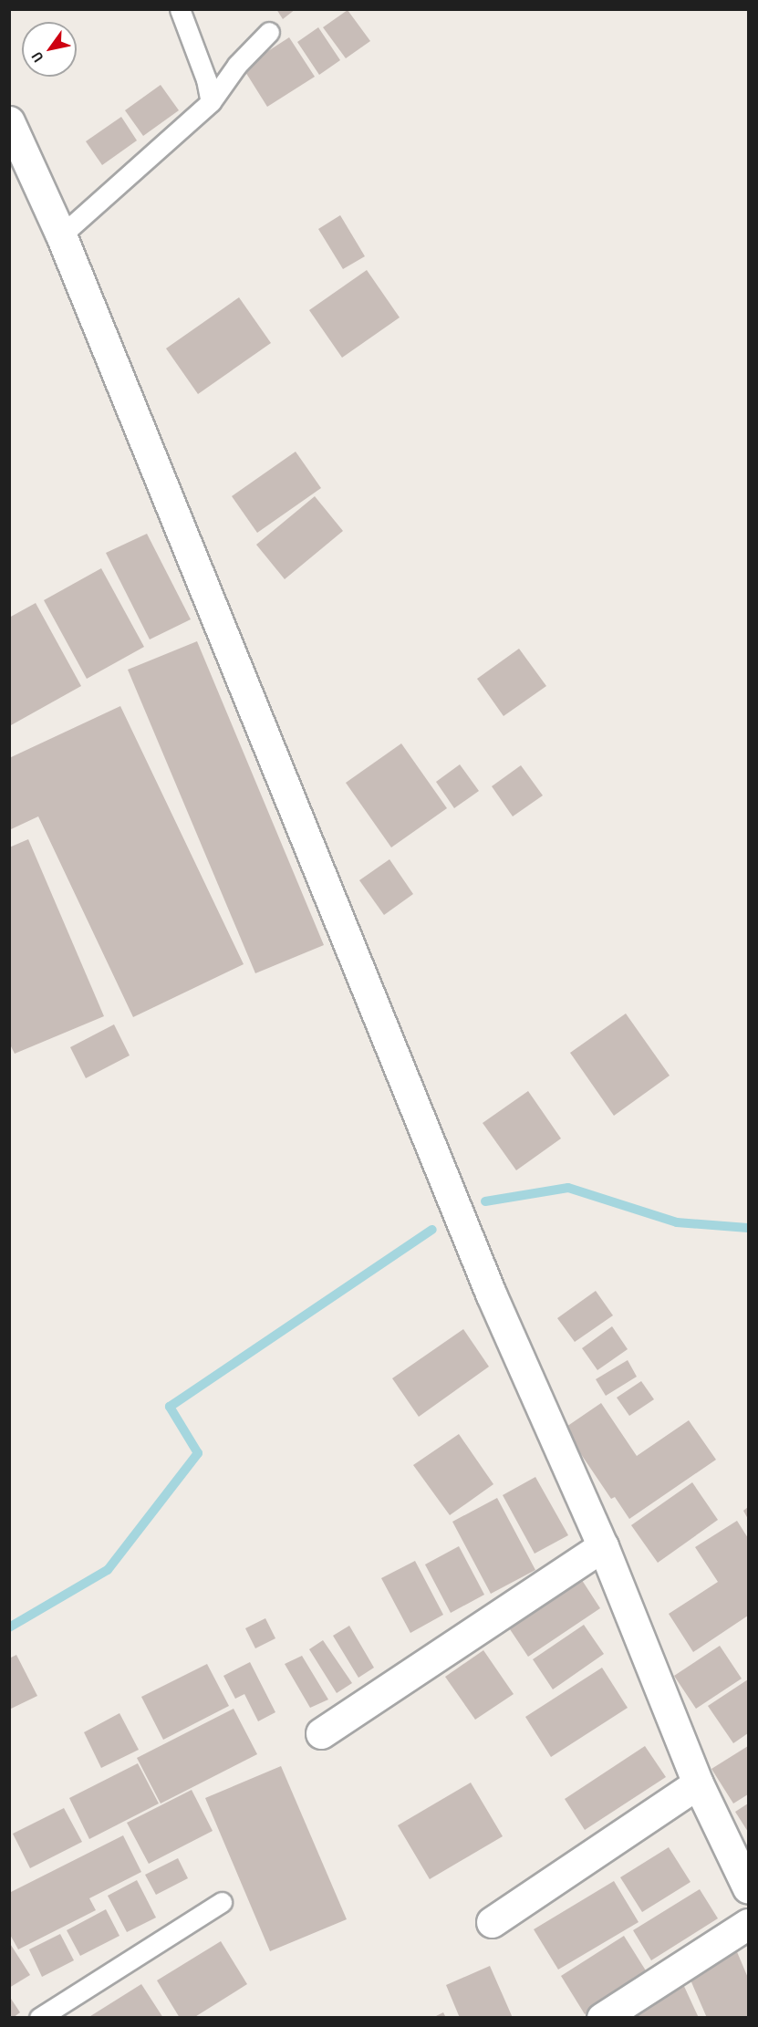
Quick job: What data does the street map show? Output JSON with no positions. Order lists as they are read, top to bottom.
{
  "north": "bottom left"
}
